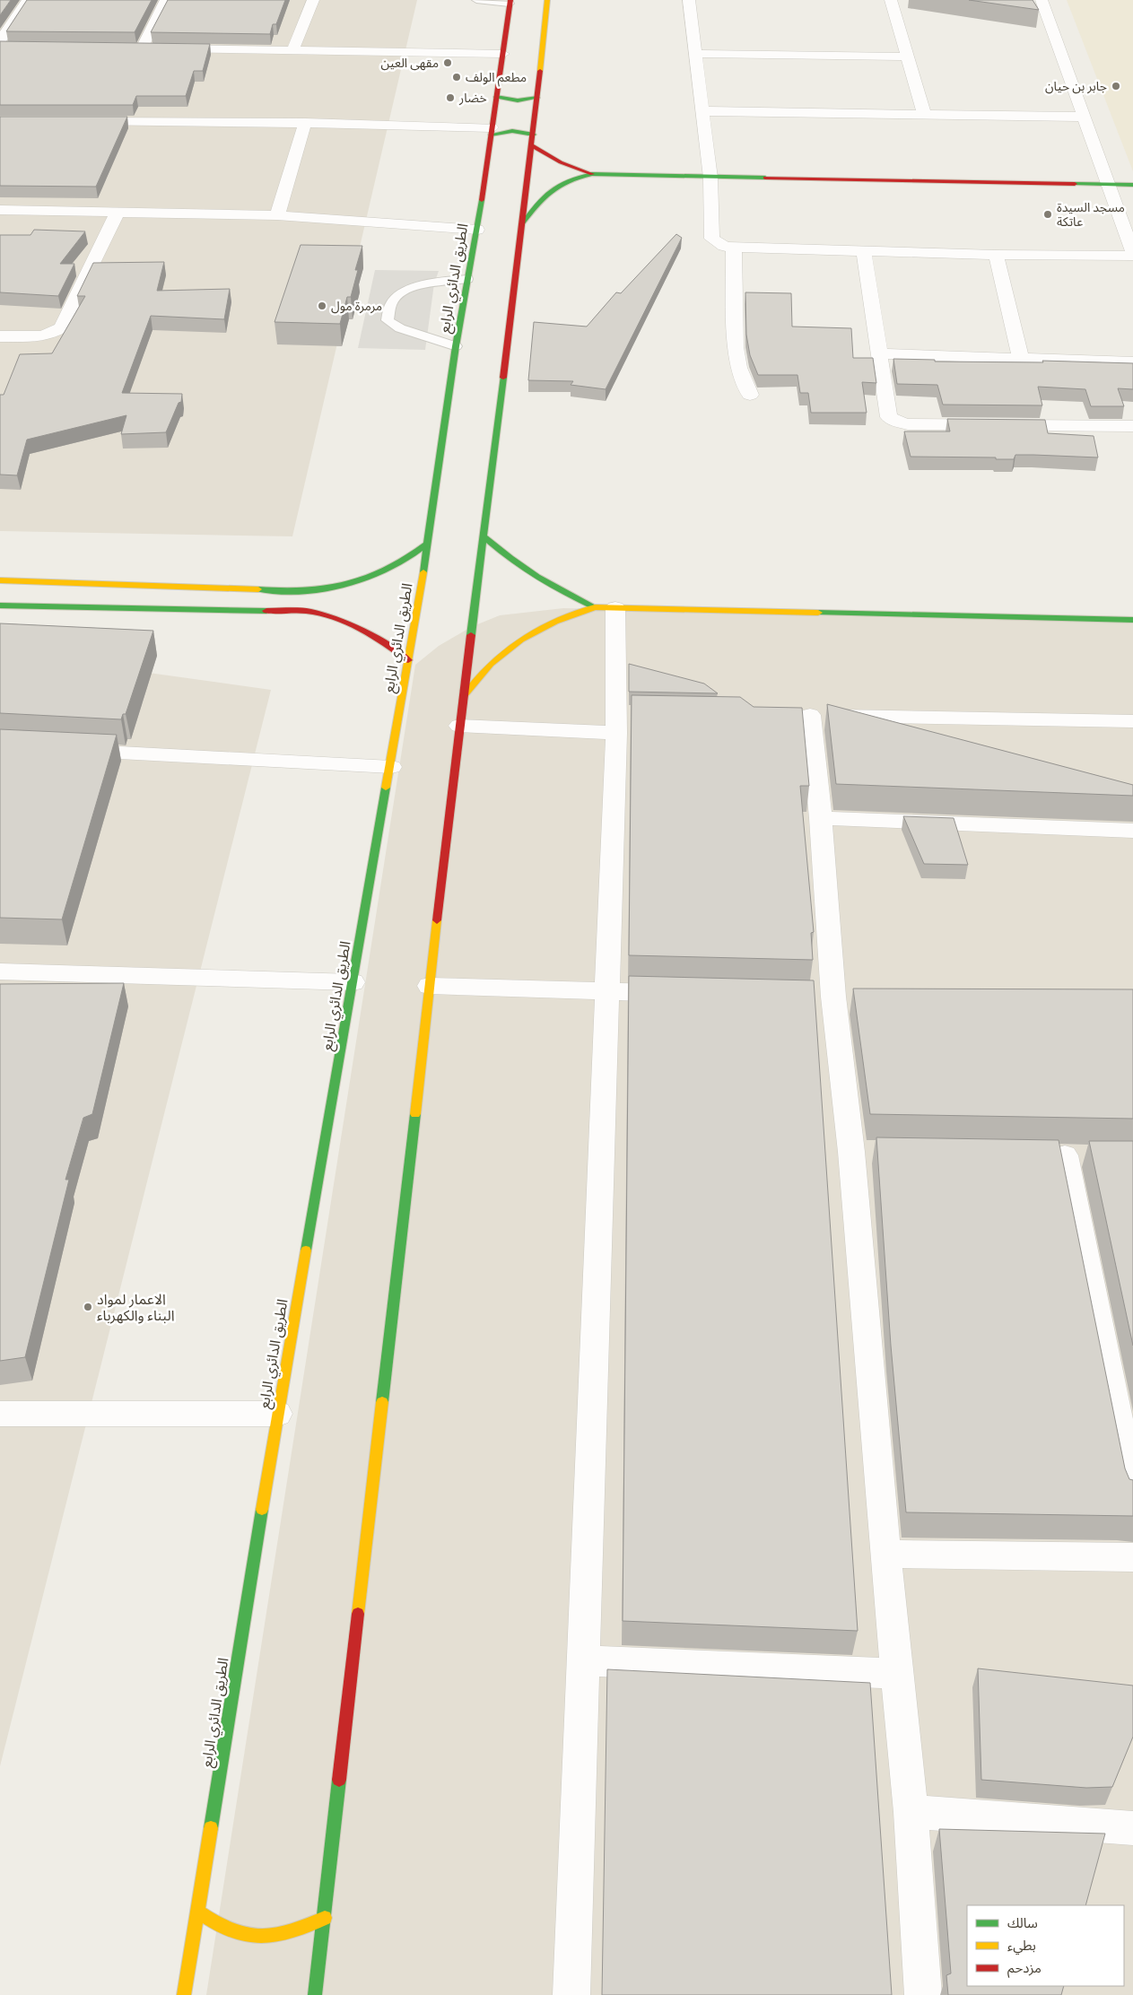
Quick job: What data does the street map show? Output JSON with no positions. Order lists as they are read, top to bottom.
{
  "streets": {
    "main road": ["الطريق الدائري الرابع"]
  },
  "places": [
    "مقهى العين",
    "مطعم الولف",
    "جابر بن حيان",
    "خضار",
    "مسجد السيدة عاتكة",
    "مرمرة مول",
    "الاعمار لمواد البناء والكهرباء"
  ],
  "legend": ["سالك", "بطيء", "مزدحم"]
}
